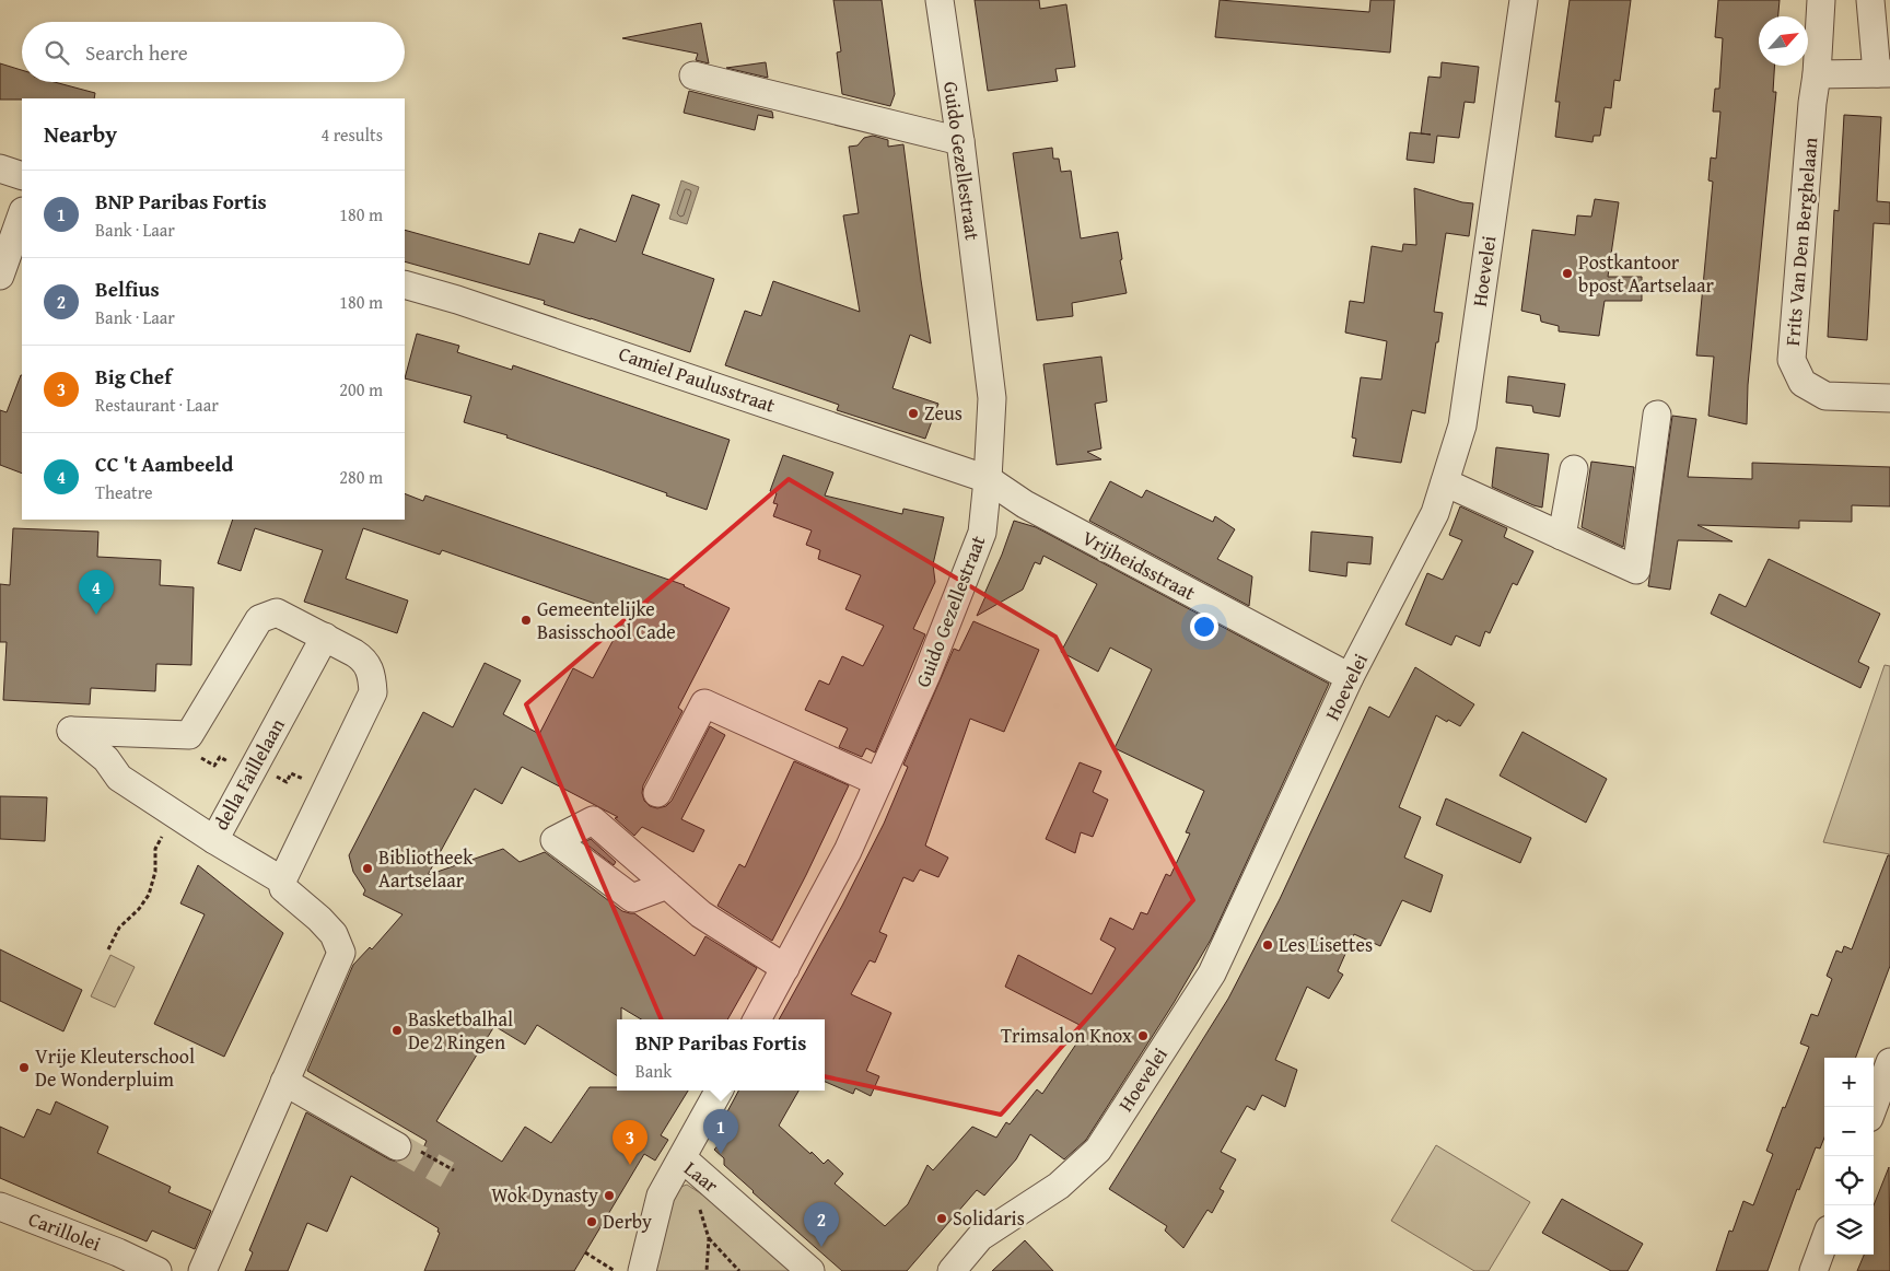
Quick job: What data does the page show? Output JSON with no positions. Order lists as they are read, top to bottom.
{
  "streets": {
    "street": [
      "Guido Gezellestraat",
      "Frits Van Den Berghelaan",
      "Hoevelei",
      "Camiel Paulusstraat",
      "Vrijheidsstraat",
      "della Faillelaan",
      "Laar",
      "Carillolei"
    ]
  },
  "crossings": [
    ["Guido Gezellestraat", "Camiel Paulusstraat"],
    ["Guido Gezellestraat", "Vrijheidsstraat"],
    ["Hoevelei", "Vrijheidsstraat"],
    ["Camiel Paulusstraat", "Vrijheidsstraat"]
  ],
  "places": [
    "Postkantoor bpost Aartselaar",
    "Zeus",
    "Gemeentelijke Basisschool Cade",
    "Bibliotheek Aartselaar",
    "Les Lisettes",
    "Basketbalhal De 2 Ringen",
    "Trimsalon Knox",
    "Vrije Kleuterschool De Wonderpluim",
    "Wok Dynasty",
    "Solidaris",
    "Derby"
  ],
  "north": "top right",
  "page": {
    "search": "Search here",
    "heading": ["Nearby", "4 results"],
    "list": [
      {
        "mark": "1",
        "name": "BNP Paribas Fortis",
        "note": "Bank · Laar",
        "value": "180 m"
      },
      {
        "mark": "2",
        "name": "Belfius",
        "note": "Bank · Laar",
        "value": "180 m"
      },
      {
        "mark": "3",
        "name": "Big Chef",
        "note": "Restaurant · Laar",
        "value": "200 m"
      },
      {
        "mark": "4",
        "name": "CC 't Aambeeld",
        "note": "Theatre",
        "value": "280 m"
      }
    ],
    "pins": [
      "4",
      "1",
      "3",
      "2"
    ],
    "popup": ["BNP Paribas Fortis", "Bank"],
    "map_buttons": ["+", "−"]
  }
}
